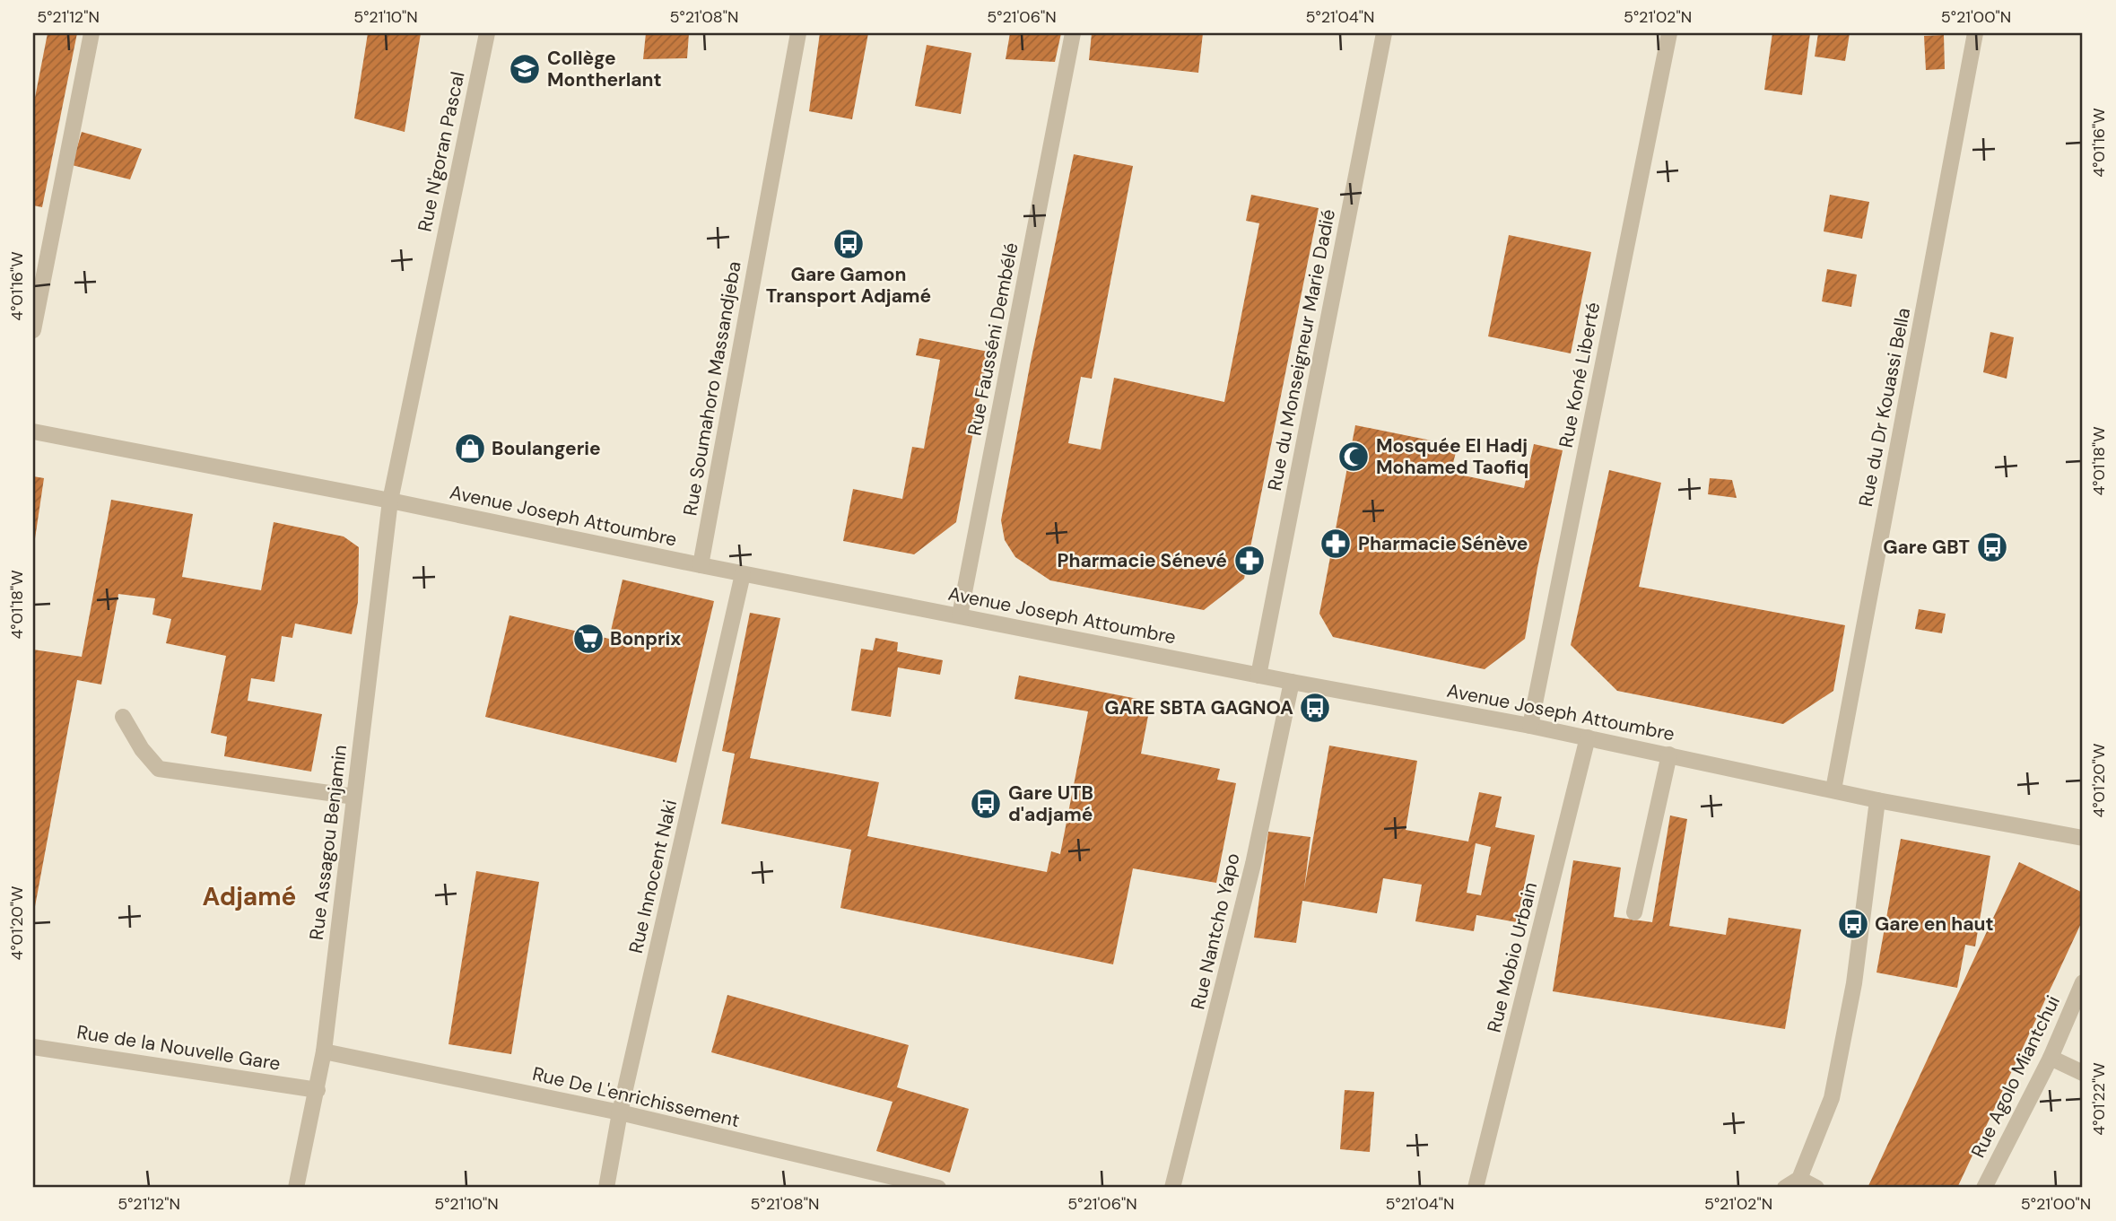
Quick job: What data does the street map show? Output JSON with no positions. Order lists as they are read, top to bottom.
{
  "streets": {
    "street": [
      "Rue N'goran Pascal",
      "Rue Fausséni Dembélé",
      "Rue du Monseigneur Marie Dadié",
      "Rue Koné Liberté",
      "Rue Soumahoro Massandjeba",
      "Rue du Dr Kouassi Bella",
      "Avenue Joseph Attoumbre",
      "Rue Assagou Benjamin",
      "Rue Innocent Naki",
      "Rue Nantcho Yapo",
      "Rue Mobio Urbain",
      "Rue de la Nouvelle Gare",
      "Rue Agolo Miantchui",
      "Rue De L'enrichissement"
    ]
  },
  "crossings": [
    ["Rue N'goran Pascal", "Avenue Joseph Attoumbre"],
    ["Rue N'goran Pascal", "Rue Assagou Benjamin"],
    ["Rue Fausséni Dembélé", "Avenue Joseph Attoumbre"],
    ["Rue du Monseigneur Marie Dadié", "Avenue Joseph Attoumbre"],
    ["Rue Koné Liberté", "Avenue Joseph Attoumbre"],
    ["Rue Soumahoro Massandjeba", "Avenue Joseph Attoumbre"],
    ["Rue du Dr Kouassi Bella", "Avenue Joseph Attoumbre"],
    ["Avenue Joseph Attoumbre", "Rue Assagou Benjamin"],
    ["Avenue Joseph Attoumbre", "Rue Innocent Naki"],
    ["Avenue Joseph Attoumbre", "Rue Nantcho Yapo"],
    ["Avenue Joseph Attoumbre", "Rue Mobio Urbain"],
    ["Rue Assagou Benjamin", "Rue de la Nouvelle Gare"],
    ["Rue Assagou Benjamin", "Rue De L'enrichissement"],
    ["Rue Innocent Naki", "Rue De L'enrichissement"]
  ],
  "districts": ["Adjamé"],
  "places": {
    "school or university": ["Collège Montherlant"],
    "bus stop": [
      "Gare Gamon Transport Adjamé",
      "Gare GBT",
      "GARE SBTA GAGNOA",
      "Gare UTB d'adjamé",
      "Gare en haut"
    ],
    "shop": ["Boulangerie"],
    "mosque": ["Mosquée El Hadj Mohamed Taofiq"],
    "pharmacy": ["Pharmacie Sénève", "Pharmacie Sénevé"],
    "supermarket": ["Bonprix"]
  },
  "coordinates": [
    "5°21'12\"N",
    "5°21'10\"N",
    "5°21'08\"N",
    "5°21'06\"N",
    "5°21'04\"N",
    "5°21'02\"N",
    "5°21'00\"N",
    "4°01'16\"W",
    "4°01'18\"W",
    "4°01'20\"W",
    "4°01'22\"W"
  ]
}
